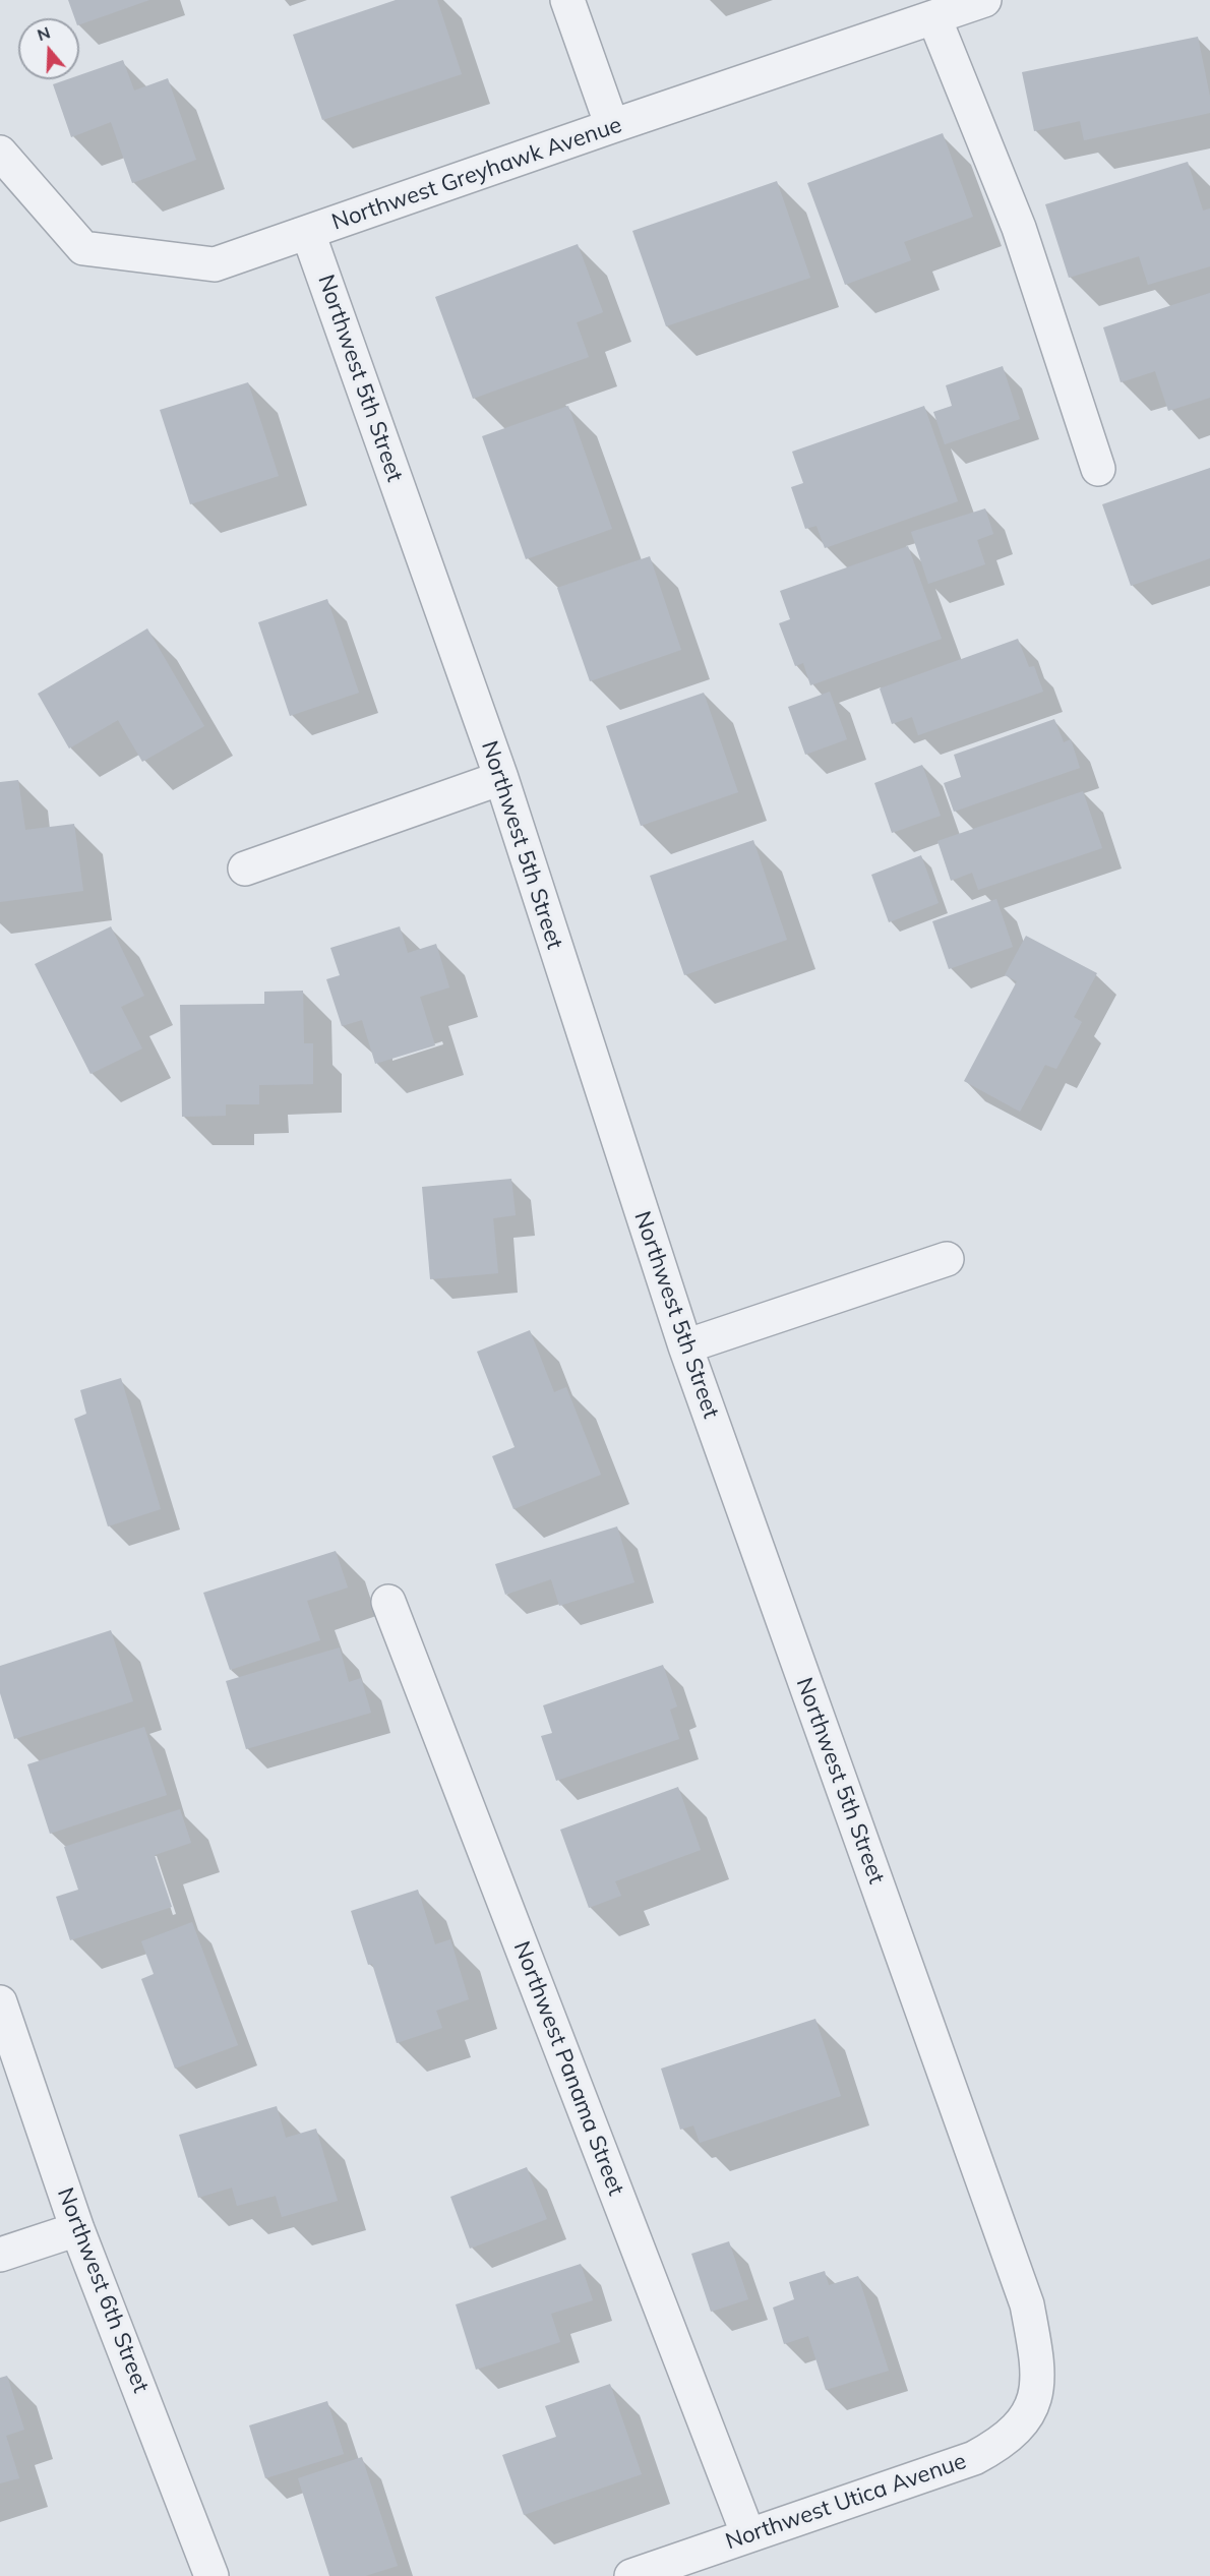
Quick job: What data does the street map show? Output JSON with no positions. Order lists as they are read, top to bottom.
{
  "streets": {
    "street": [
      "Northwest Greyhawk Avenue",
      "Northwest 5th Street",
      "Northwest Panama Street",
      "Northwest 6th Street",
      "Northwest Utica Avenue"
    ]
  },
  "crossings": [
    ["Northwest Greyhawk Avenue", "Northwest 5th Street"],
    ["Northwest 5th Street", "Northwest Utica Avenue"],
    ["Northwest Panama Street", "Northwest Utica Avenue"]
  ],
  "north": "top"
}
